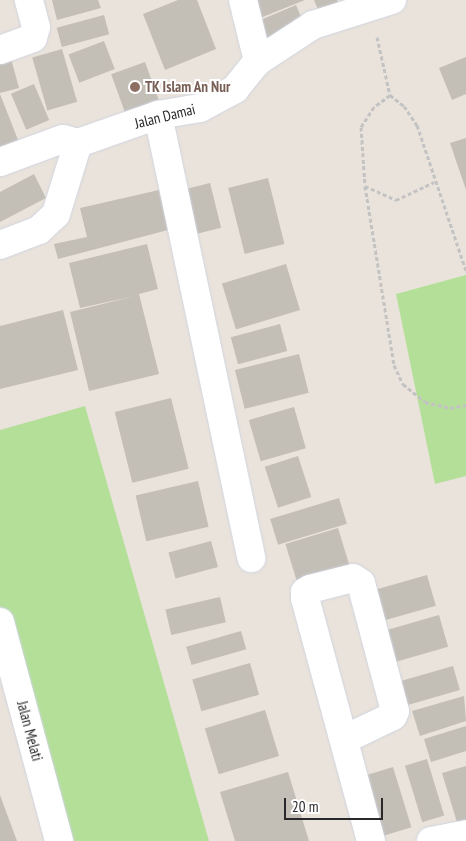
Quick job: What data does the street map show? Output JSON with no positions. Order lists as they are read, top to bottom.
{
  "streets": {
    "street": ["Jalan Damai", "Jalan Melati"]
  },
  "places": ["TK Islam An Nur"],
  "scale_bar": "20 m"
}
